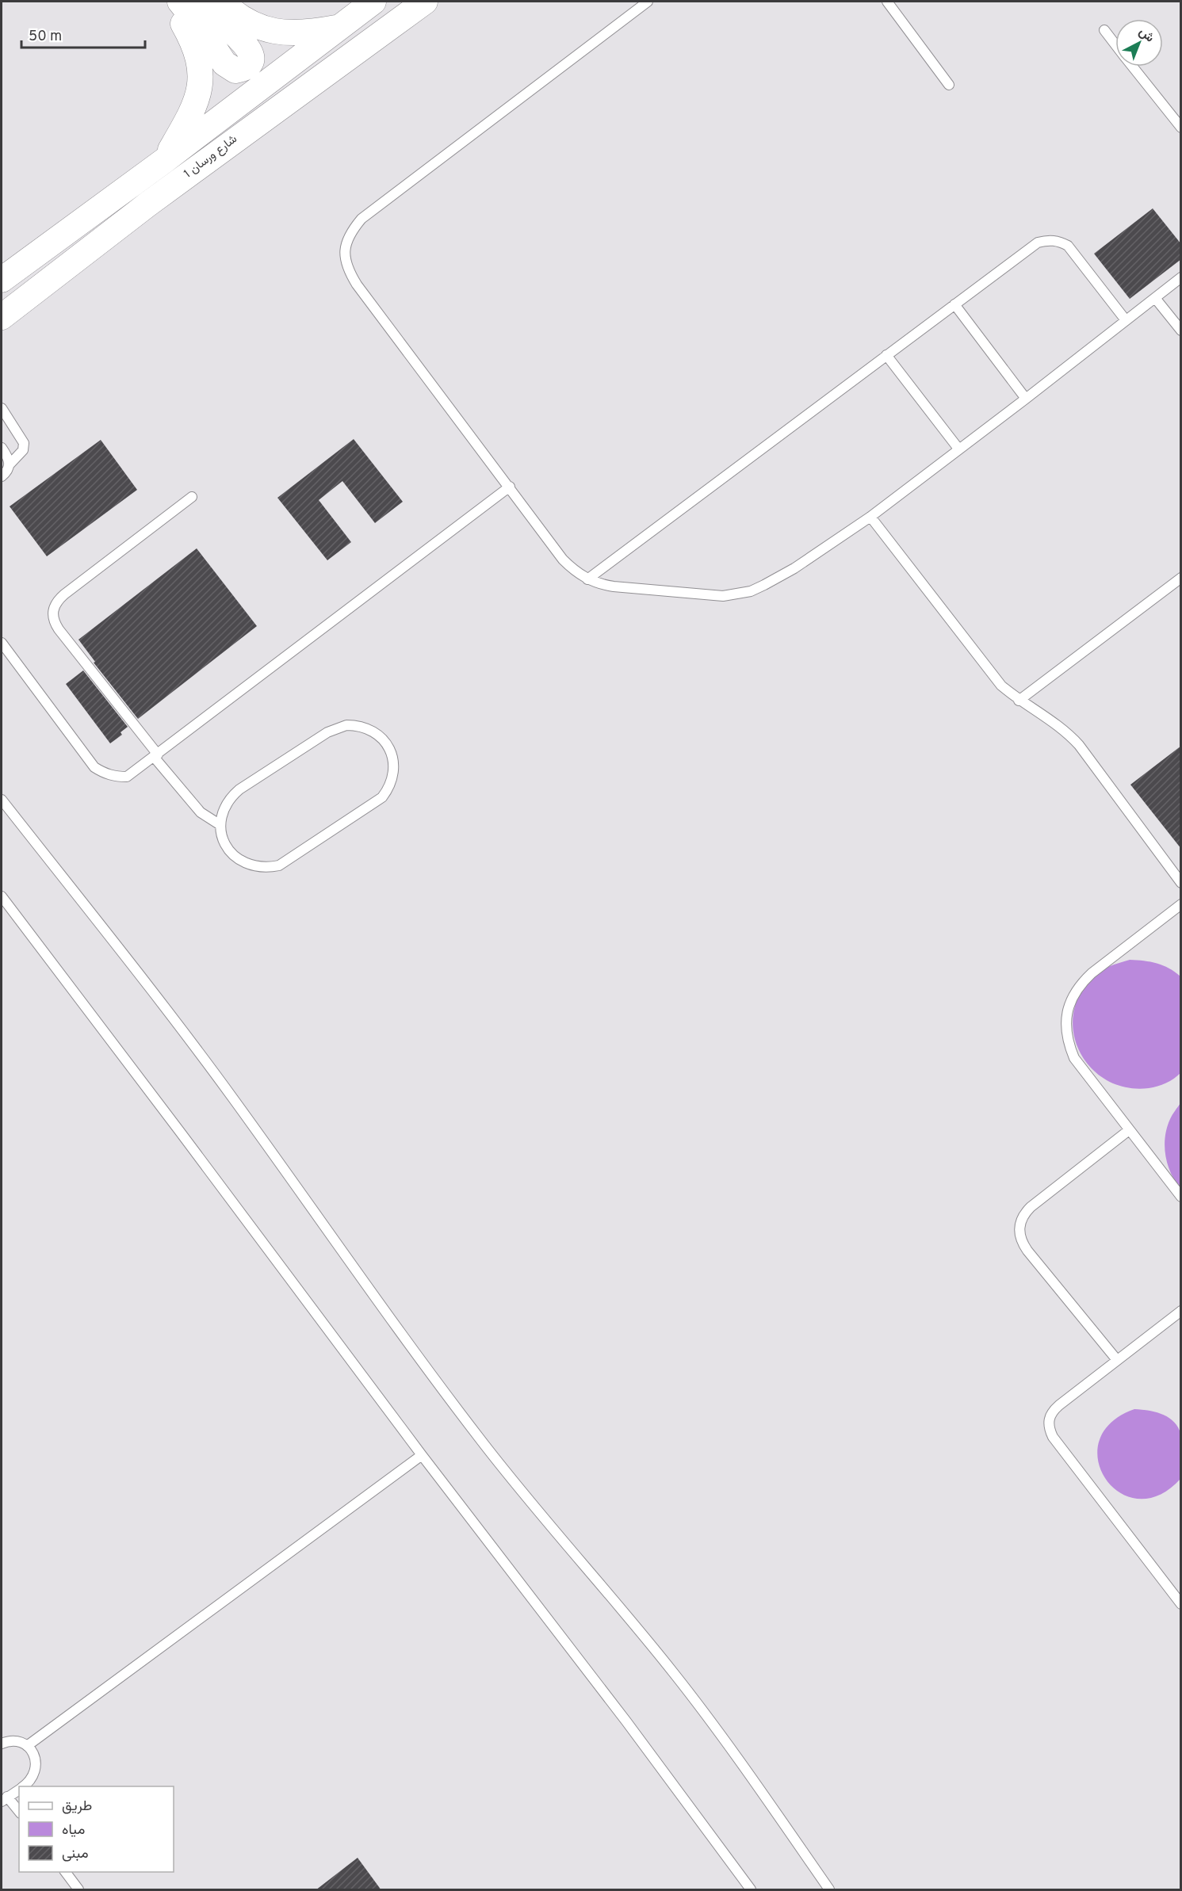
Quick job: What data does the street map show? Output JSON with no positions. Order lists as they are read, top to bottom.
{
  "streets": {
    "street": ["شارع ورسان 1"]
  },
  "legend": ["طريق", "مياه", "مبنى"],
  "scale_bar": "50 m",
  "north": "top right"
}
